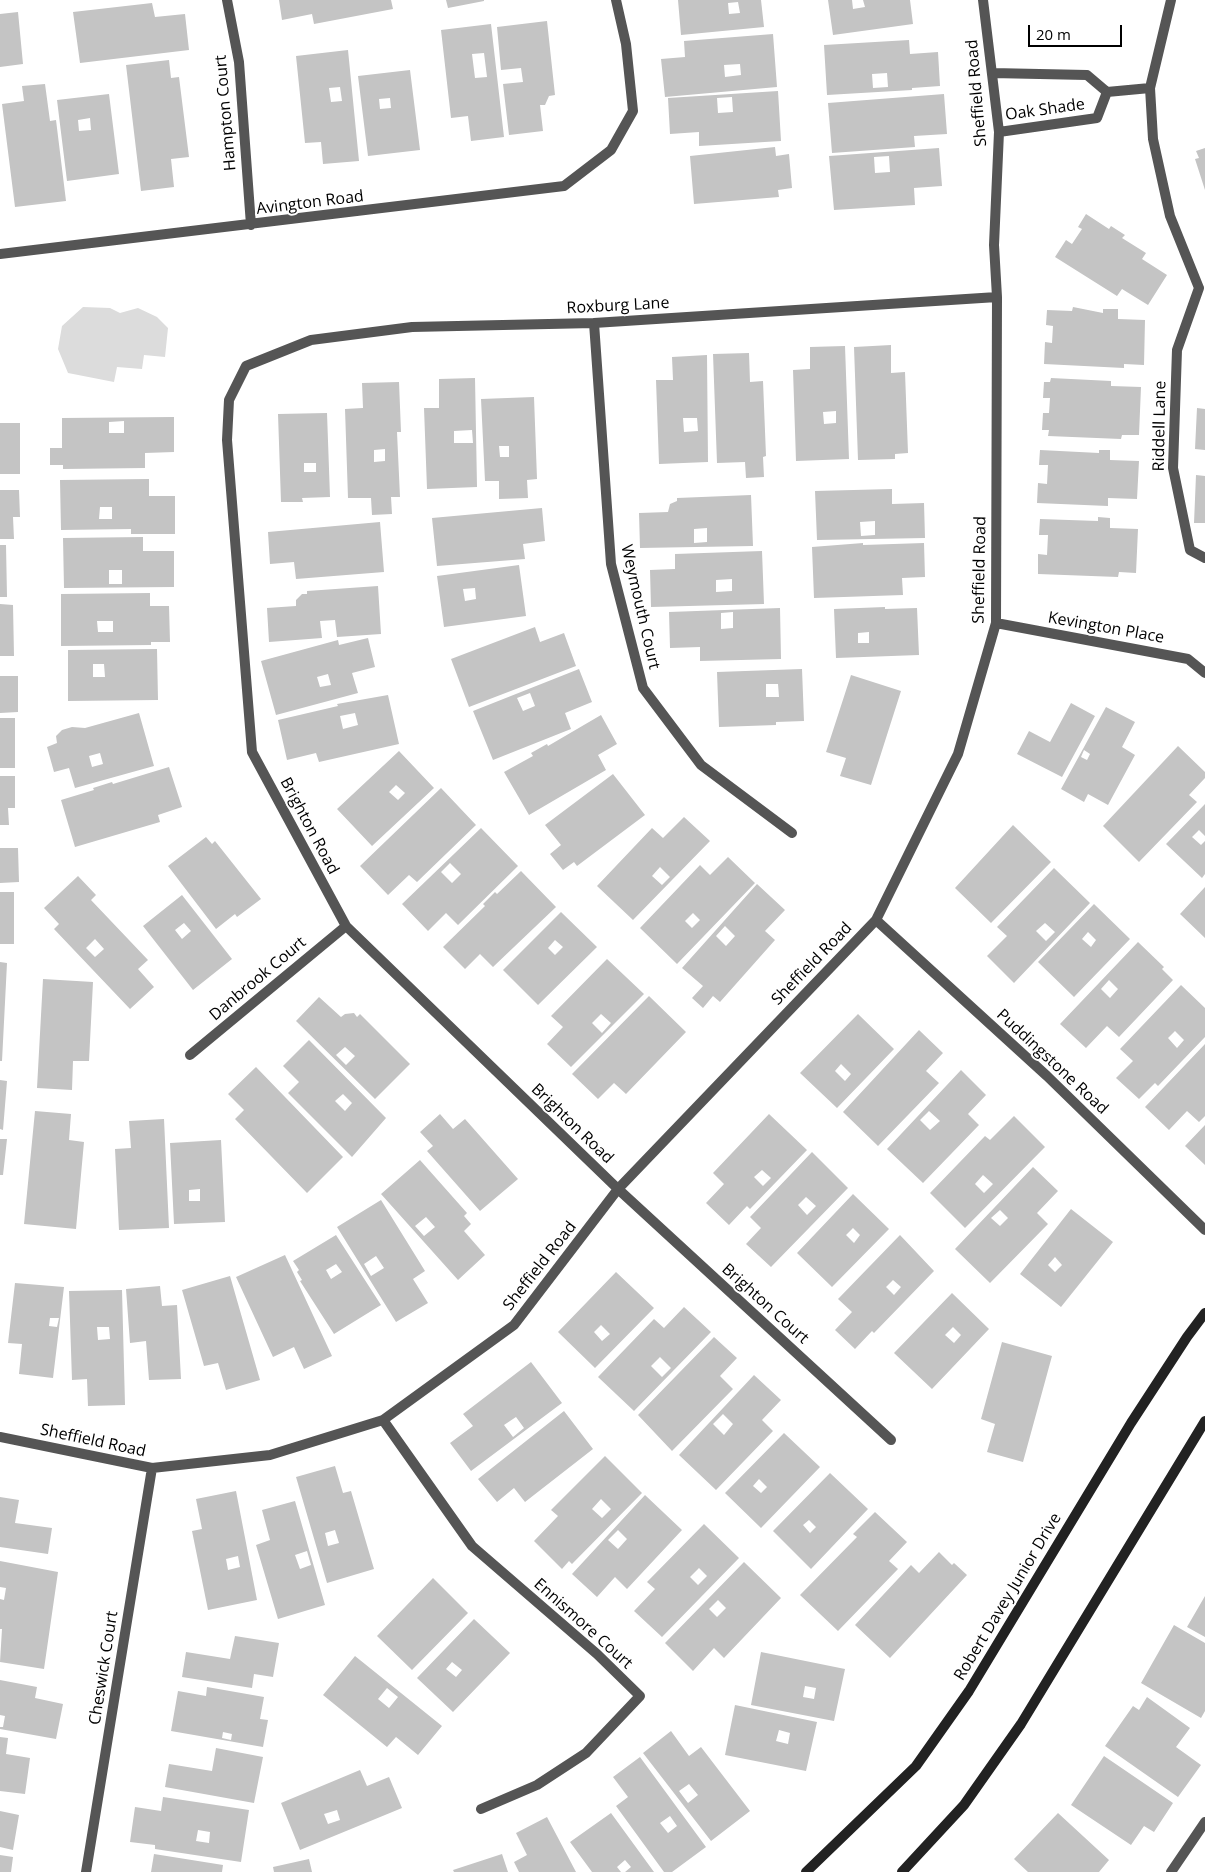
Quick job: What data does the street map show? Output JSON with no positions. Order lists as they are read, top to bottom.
{
  "streets": {
    "main road": ["Robert Davey Junior Drive"],
    "street": [
      "Sheffield Road",
      "Oak Shade",
      "Hampton Court",
      "Avington Road",
      "Roxburg Lane",
      "Riddell Lane",
      "Weymouth Court",
      "Kevington Place",
      "Brighton Road",
      "Danbrook Court",
      "Puddingstone Road",
      "Brighton Court",
      "Ennismore Court",
      "Cheswick Court"
    ]
  },
  "crossings": [
    ["Sheffield Road", "Oak Shade"],
    ["Sheffield Road", "Roxburg Lane"],
    ["Sheffield Road", "Kevington Place"],
    ["Sheffield Road", "Brighton Road"],
    ["Sheffield Road", "Puddingstone Road"],
    ["Sheffield Road", "Brighton Court"],
    ["Sheffield Road", "Ennismore Court"],
    ["Sheffield Road", "Cheswick Court"],
    ["Hampton Court", "Avington Road"],
    ["Roxburg Lane", "Weymouth Court"],
    ["Roxburg Lane", "Brighton Road"],
    ["Brighton Road", "Danbrook Court"],
    ["Brighton Road", "Brighton Court"]
  ],
  "scale_bar": "20 m"
}
